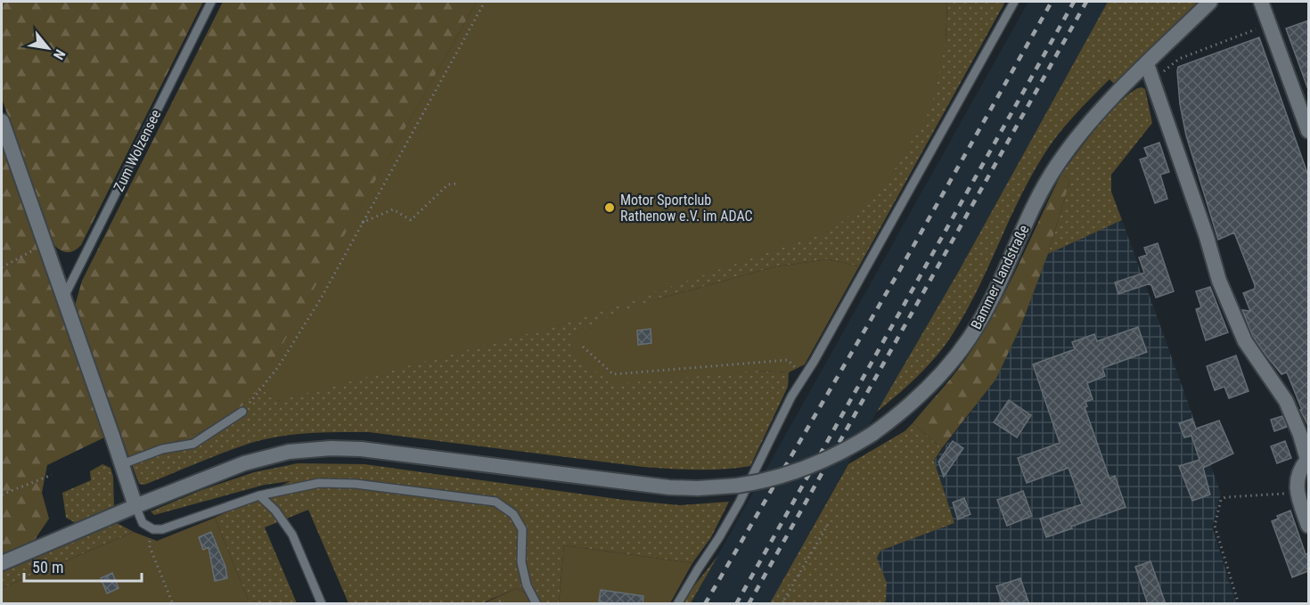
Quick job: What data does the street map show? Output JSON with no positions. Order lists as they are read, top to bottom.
{
  "streets": {
    "main road": ["Bammer Landstraße"],
    "lane": ["Zum Wolzensee"]
  },
  "places": ["Motor Sportclub Rathenow e.V. im ADAC"],
  "scale_bar": "50 m",
  "north": "bottom right"
}
